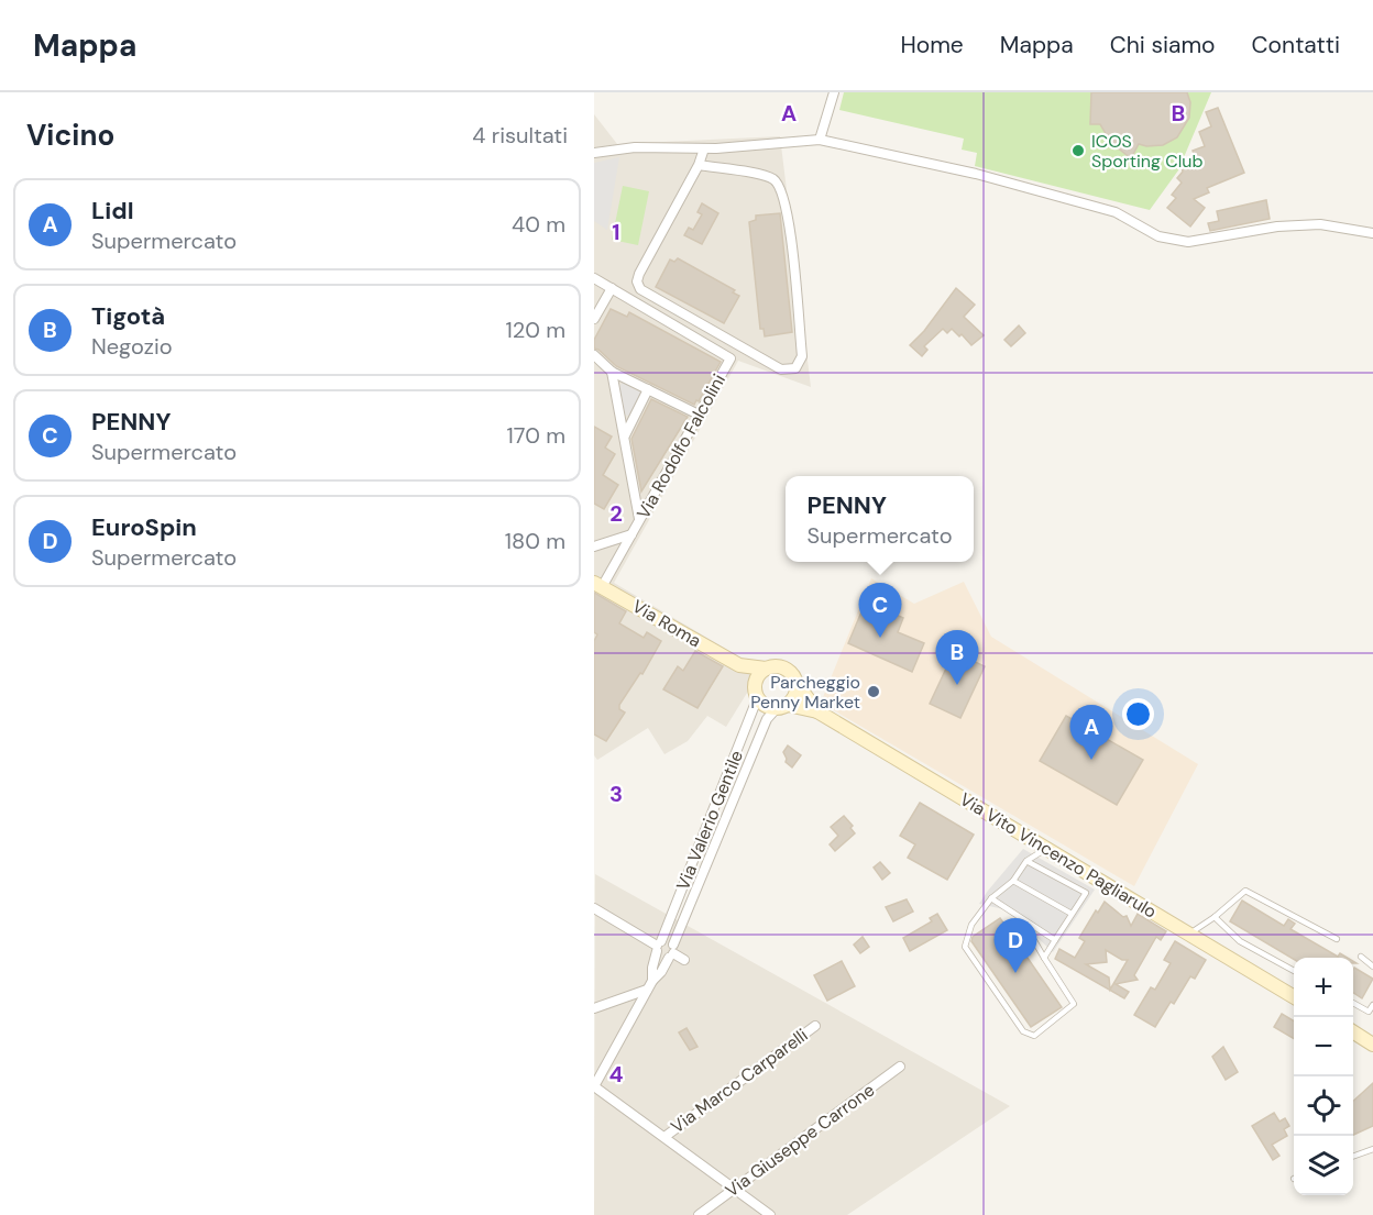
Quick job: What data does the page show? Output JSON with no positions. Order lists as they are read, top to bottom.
{
  "streets": {
    "street": [
      "Via Rodolfo Falcolini",
      "Via Roma",
      "Via Valerio Gentile",
      "Via Vito Vincenzo Pagliarulo",
      "Via Marco Carparelli",
      "Via Giuseppe Carrone"
    ]
  },
  "crossings": [
    ["Via Rodolfo Falcolini", "Via Roma"],
    ["Via Roma", "Via Valerio Gentile"],
    ["Via Roma", "Via Vito Vincenzo Pagliarulo"],
    ["Via Valerio Gentile", "Via Vito Vincenzo Pagliarulo"]
  ],
  "places": ["ICOS Sporting Club", "Parcheggio Penny Market"],
  "page": {
    "header": "Mappa",
    "nav": [
      "Home",
      "Mappa",
      "Chi siamo",
      "Contatti"
    ],
    "heading": ["Vicino", "4 risultati"],
    "list": [
      {
        "mark": "A",
        "name": "Lidl",
        "note": "Supermercato",
        "value": "40 m"
      },
      {
        "mark": "B",
        "name": "Tigotà",
        "note": "Negozio",
        "value": "120 m"
      },
      {
        "mark": "C",
        "name": "PENNY",
        "note": "Supermercato",
        "value": "170 m"
      },
      {
        "mark": "D",
        "name": "EuroSpin",
        "note": "Supermercato",
        "value": "180 m"
      }
    ],
    "popup": ["PENNY", "Supermercato"],
    "pins": [
      "C",
      "B",
      "A",
      "D"
    ],
    "map_buttons": ["+", "−"]
  },
  "grid": {
    "columns": ["A", "B"],
    "rows": [
      "1",
      "2",
      "3",
      "4"
    ]
  }
}
